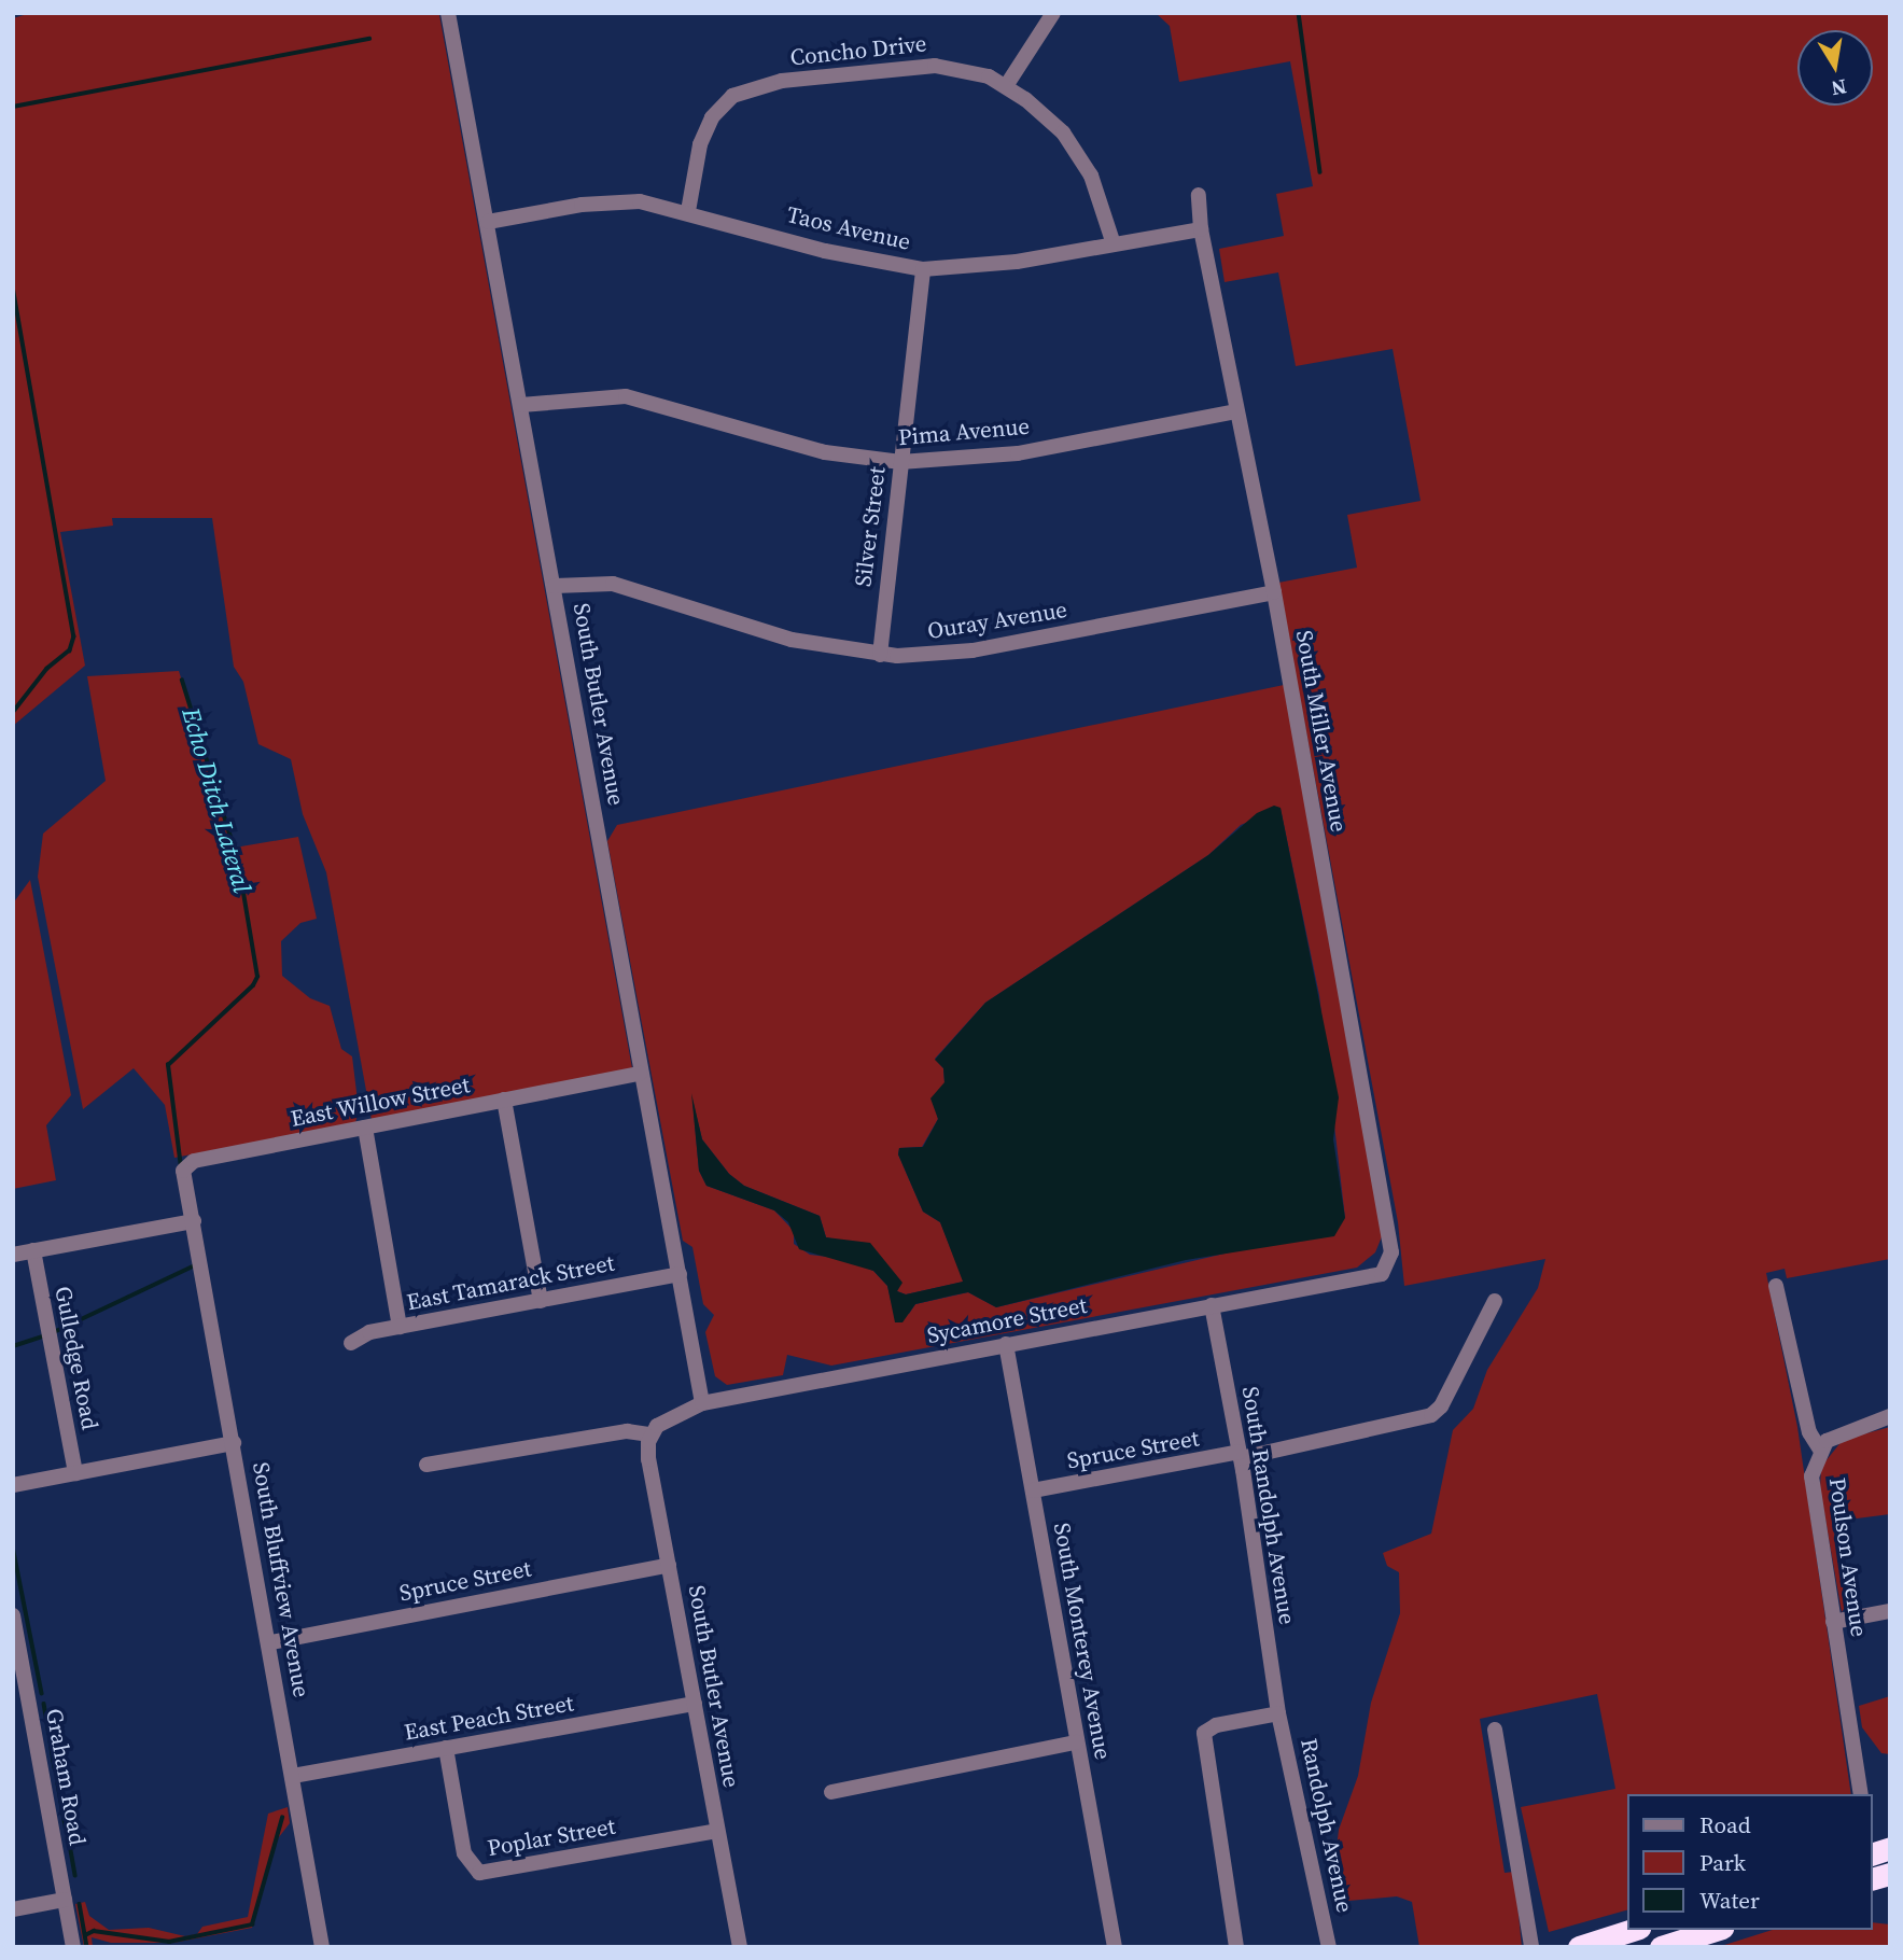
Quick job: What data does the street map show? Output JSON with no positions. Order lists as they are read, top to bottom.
{
  "streets": {
    "street": [
      "Concho Drive",
      "Taos Avenue",
      "Pima Avenue",
      "Silver Street",
      "Ouray Avenue",
      "South Butler Avenue",
      "South Miller Avenue",
      "East Willow Street",
      "East Tamarack Street",
      "Sycamore Street",
      "Gulledge Road",
      "Spruce Street",
      "South Randolph Avenue",
      "Poulson Avenue",
      "South Bluffview Avenue",
      "South Monterey Avenue",
      "East Peach Street",
      "Graham Road",
      "Randolph Avenue",
      "Poplar Street"
    ]
  },
  "crossings": [
    ["Concho Drive", "Taos Avenue"],
    ["Taos Avenue", "Silver Street"],
    ["Taos Avenue", "South Butler Avenue"],
    ["Taos Avenue", "South Miller Avenue"],
    ["Pima Avenue", "Silver Street"],
    ["Pima Avenue", "South Butler Avenue"],
    ["Pima Avenue", "South Miller Avenue"],
    ["Silver Street", "Ouray Avenue"],
    ["Ouray Avenue", "South Butler Avenue"],
    ["Ouray Avenue", "South Miller Avenue"],
    ["South Butler Avenue", "East Willow Street"],
    ["South Butler Avenue", "East Tamarack Street"],
    ["South Butler Avenue", "Sycamore Street"],
    ["South Butler Avenue", "Spruce Street"],
    ["South Butler Avenue", "East Peach Street"],
    ["South Butler Avenue", "Poplar Street"],
    ["South Miller Avenue", "Sycamore Street"],
    ["East Willow Street", "South Bluffview Avenue"],
    ["Sycamore Street", "South Randolph Avenue"],
    ["Sycamore Street", "South Monterey Avenue"],
    ["Spruce Street", "South Randolph Avenue"],
    ["Spruce Street", "South Bluffview Avenue"],
    ["Spruce Street", "South Monterey Avenue"],
    ["South Randolph Avenue", "Randolph Avenue"],
    ["South Bluffview Avenue", "East Peach Street"],
    ["East Peach Street", "Poplar Street"]
  ],
  "water": ["Echo Ditch Lateral"],
  "legend": ["Road", "Park", "Water"],
  "north": "bottom"
}
